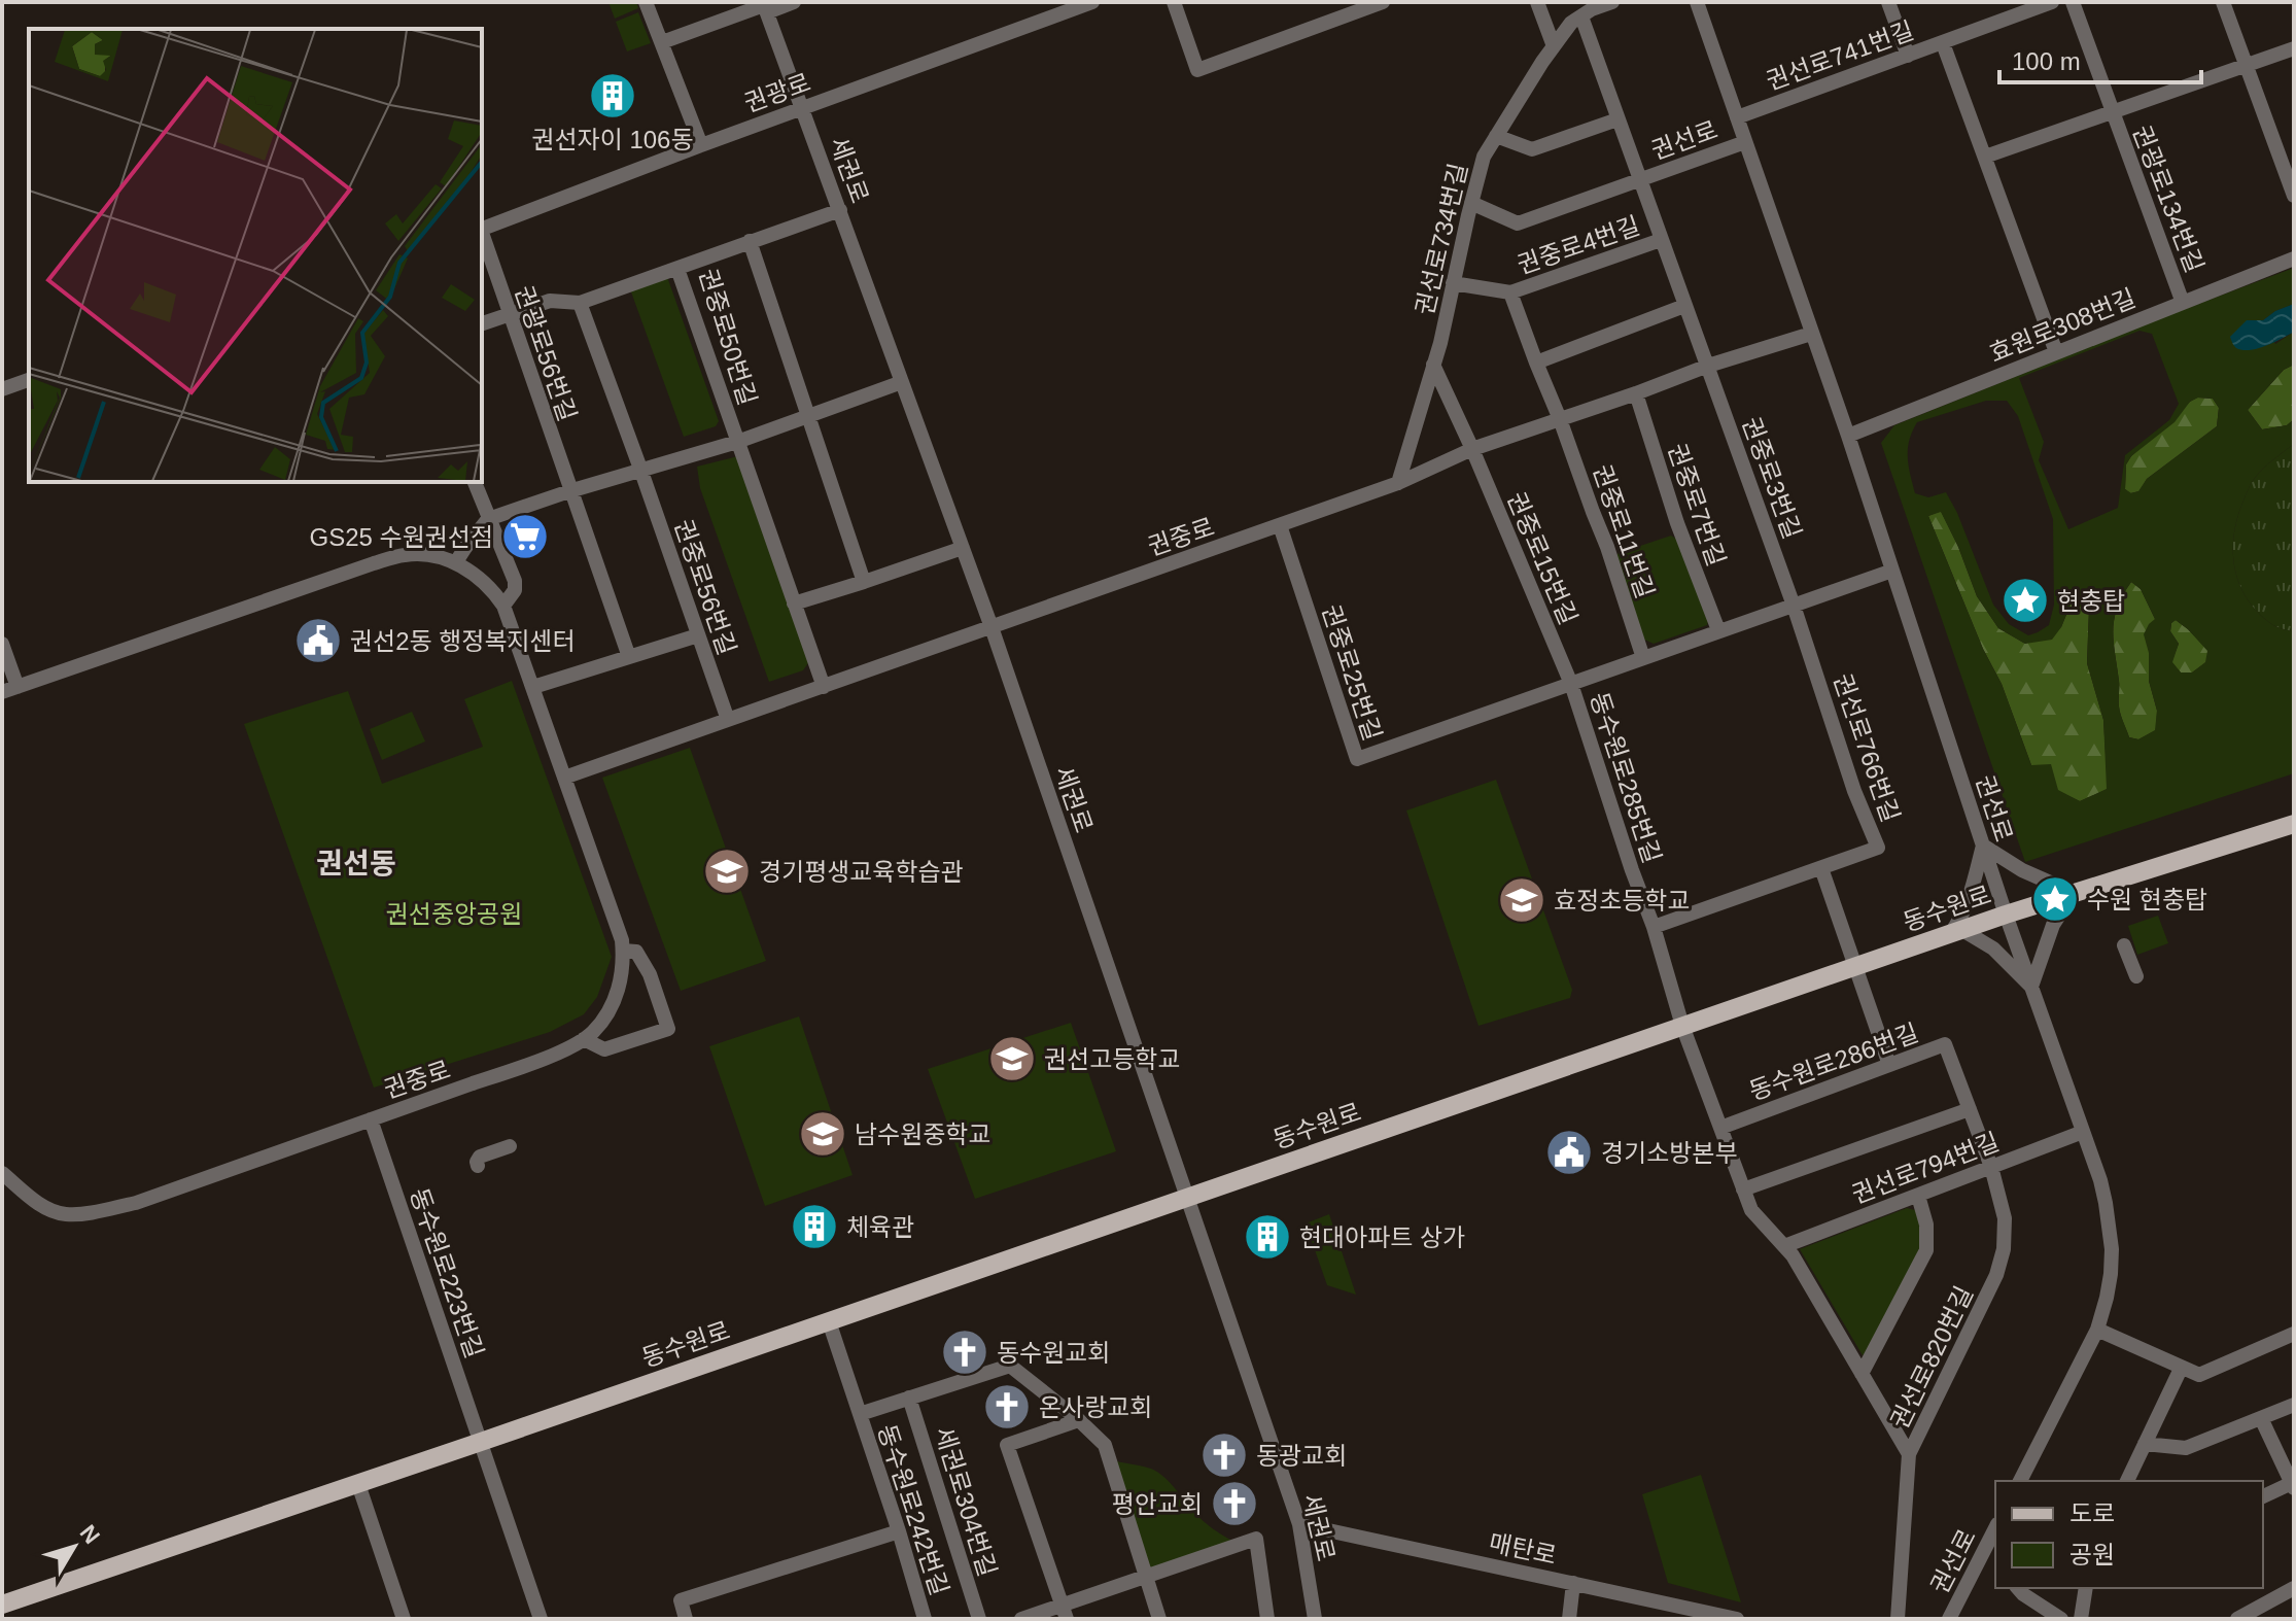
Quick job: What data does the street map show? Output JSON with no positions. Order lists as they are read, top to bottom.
{
  "streets": {
    "main road": ["동수원로"],
    "street": [
      "권선로741번길",
      "권광로",
      "권선로",
      "세권로",
      "권광로134번길",
      "권선로734번길",
      "권중로4번길",
      "효원로308번길",
      "권중로50번길",
      "권광로56번길",
      "권중로3번길",
      "권중로7번길",
      "권중로11번길",
      "권중로",
      "권중로15번길",
      "권중로56번길",
      "권중로25번길",
      "권선로766번길",
      "동수원로285번길",
      "동수원로286번길",
      "권선로794번길",
      "동수원로223번길",
      "권선로820번길",
      "세권로304번길",
      "동수원로242번길",
      "매탄로"
    ]
  },
  "crossings": [
    ["권선로741번길", "권선로"],
    ["권광로", "세권로"],
    ["권선로", "권중로4번길"],
    ["권선로", "효원로308번길"],
    ["권선로", "권중로"],
    ["권선로", "동수원로"],
    ["권선로", "권선로794번길"],
    ["세권로", "권중로50번길"],
    ["세권로", "권중로"],
    ["세권로", "동수원로"],
    ["세권로", "매탄로"],
    ["권광로134번길", "효원로308번길"],
    ["권선로734번길", "권중로4번길"],
    ["권선로734번길", "권중로"],
    ["권선로734번길", "권중로15번길"],
    ["권중로4번길", "권중로3번길"],
    ["권중로4번길", "권중로11번길"],
    ["권중로4번길", "권중로"],
    ["권중로50번길", "권중로"],
    ["권중로3번길", "권중로"],
    ["권중로3번길", "권선로766번길"],
    ["권중로7번길", "권중로"],
    ["권중로11번길", "권중로"],
    ["권중로", "권중로15번길"],
    ["권중로", "권중로56번길"],
    ["권중로", "권중로25번길"],
    ["권중로", "동수원로223번길"],
    ["권중로15번길", "권중로25번길"],
    ["권중로15번길", "동수원로285번길"],
    ["권중로25번길", "동수원로285번길"],
    ["동수원로285번길", "동수원로"],
    ["동수원로", "동수원로223번길"],
    ["동수원로", "동수원로242번길"],
    ["동수원로286번길", "권선로794번길"],
    ["동수원로286번길", "권선로820번길"],
    ["권선로794번길", "권선로820번길"],
    ["세권로304번길", "동수원로242번길"]
  ],
  "districts": ["권선동"],
  "parks": ["권선중앙공원"],
  "places": {
    "building": ["권선자이 106동", "체육관", "현대아파트 상가"],
    "supermarket": ["GS25 수원권선점"],
    "place": ["현충탑", "수원 현충탑"],
    "public building": ["권선2동 행정복지센터", "경기소방본부"],
    "school or university": [
      "경기평생교육학습관",
      "효정초등학교",
      "권선고등학교",
      "남수원중학교"
    ],
    "church": [
      "동수원교회",
      "온사랑교회",
      "동광교회",
      "평안교회"
    ]
  },
  "legend": ["도로", "공원"],
  "scale_bar": "100 m",
  "north": "top right"
}
